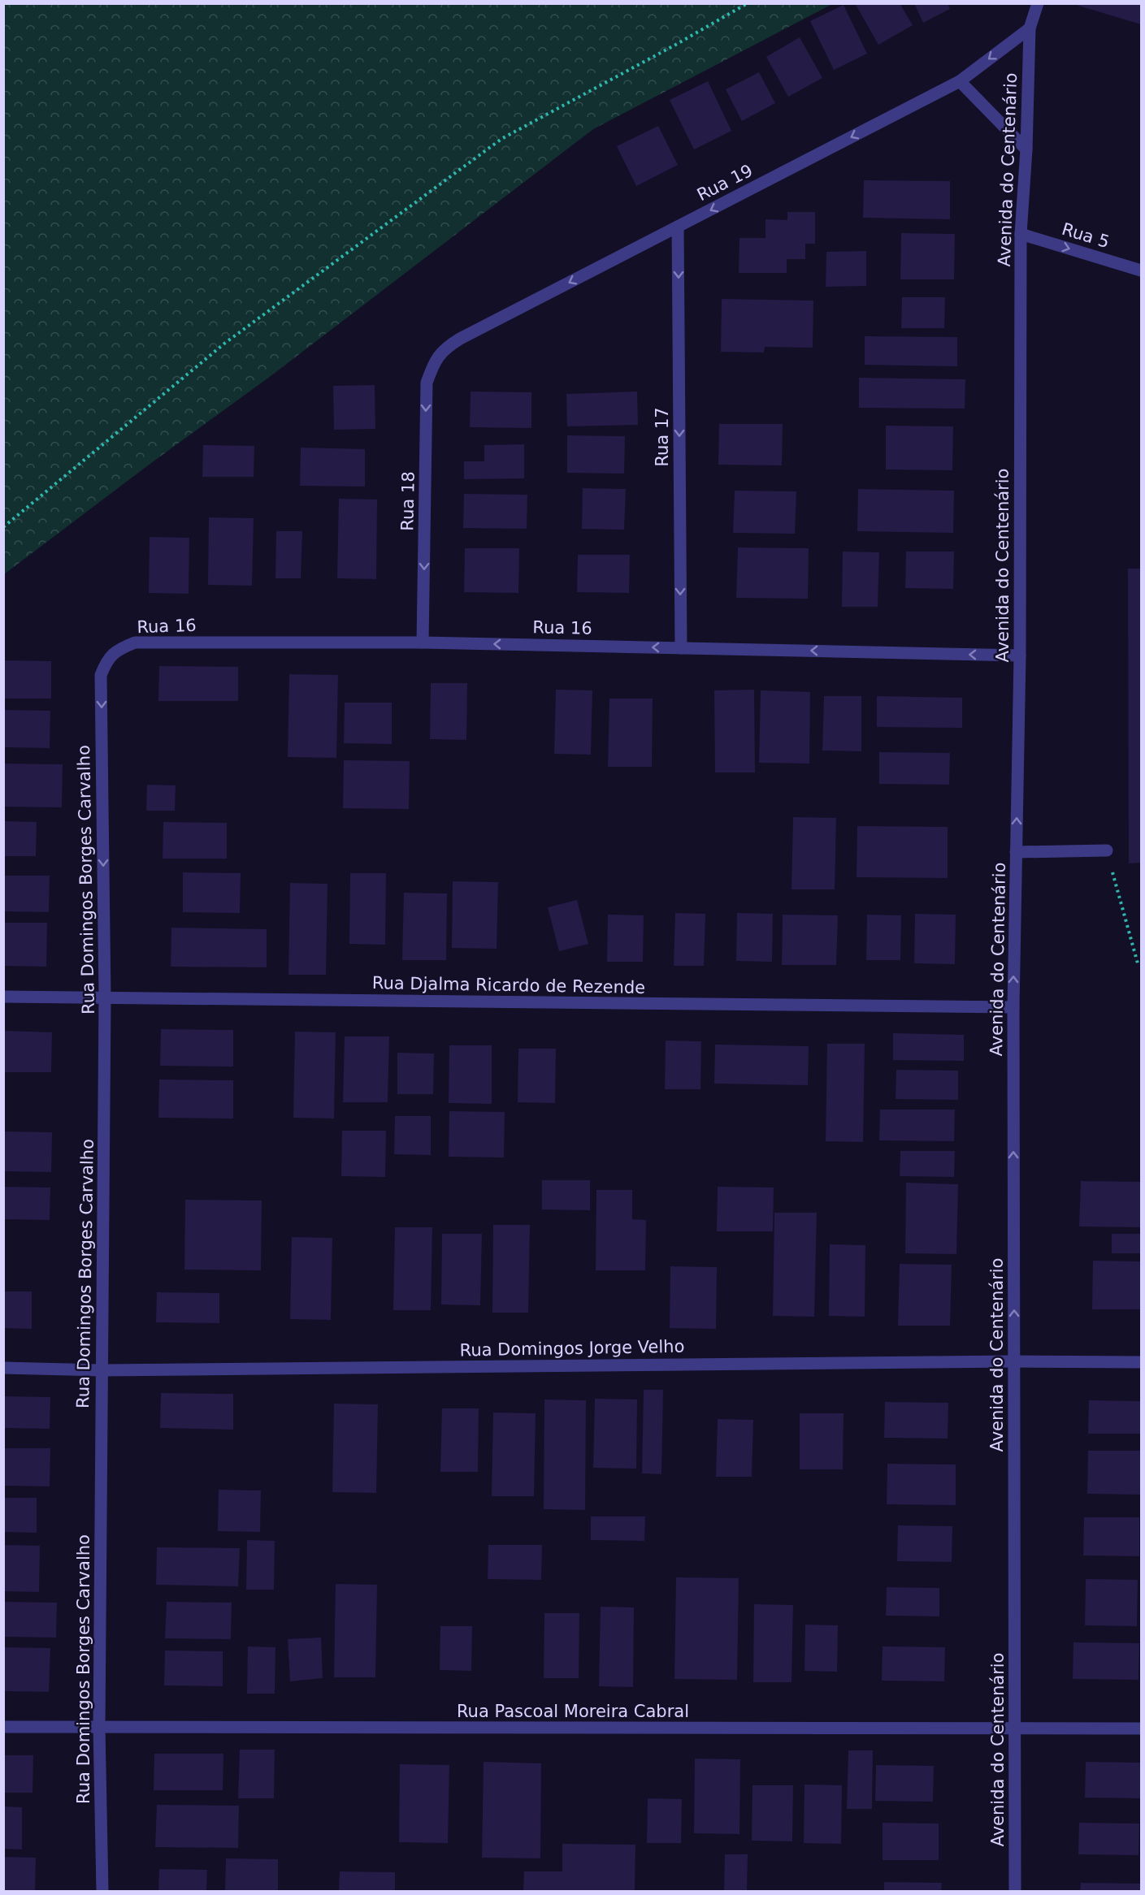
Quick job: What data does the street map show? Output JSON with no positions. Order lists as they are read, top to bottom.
{
  "streets": {
    "street": [
      "Avenida do Centenário",
      "Rua 19",
      "Rua 5",
      "Rua 17",
      "Rua 18",
      "Rua 16",
      "Rua Domingos Borges Carvalho",
      "Rua Djalma Ricardo de Rezende",
      "Rua Domingos Jorge Velho",
      "Rua Pascoal Moreira Cabral"
    ]
  },
  "crossings": [
    ["Avenida do Centenário", "Rua 19"],
    ["Avenida do Centenário", "Rua 5"],
    ["Avenida do Centenário", "Rua 16"],
    ["Avenida do Centenário", "Rua Djalma Ricardo de Rezende"],
    ["Avenida do Centenário", "Rua Domingos Jorge Velho"],
    ["Avenida do Centenário", "Rua Pascoal Moreira Cabral"],
    ["Rua 19", "Rua 17"],
    ["Rua 19", "Rua 18"],
    ["Rua 17", "Rua 16"],
    ["Rua 18", "Rua 16"],
    ["Rua 16", "Rua Domingos Borges Carvalho"],
    ["Rua Domingos Borges Carvalho", "Rua Djalma Ricardo de Rezende"],
    ["Rua Domingos Borges Carvalho", "Rua Domingos Jorge Velho"],
    ["Rua Domingos Borges Carvalho", "Rua Pascoal Moreira Cabral"]
  ],
  "one_way": [
    "Avenida do Centenário",
    "Rua 19",
    "Rua 5",
    "Rua 17",
    "Rua 18",
    "Rua 16"
  ]
}
